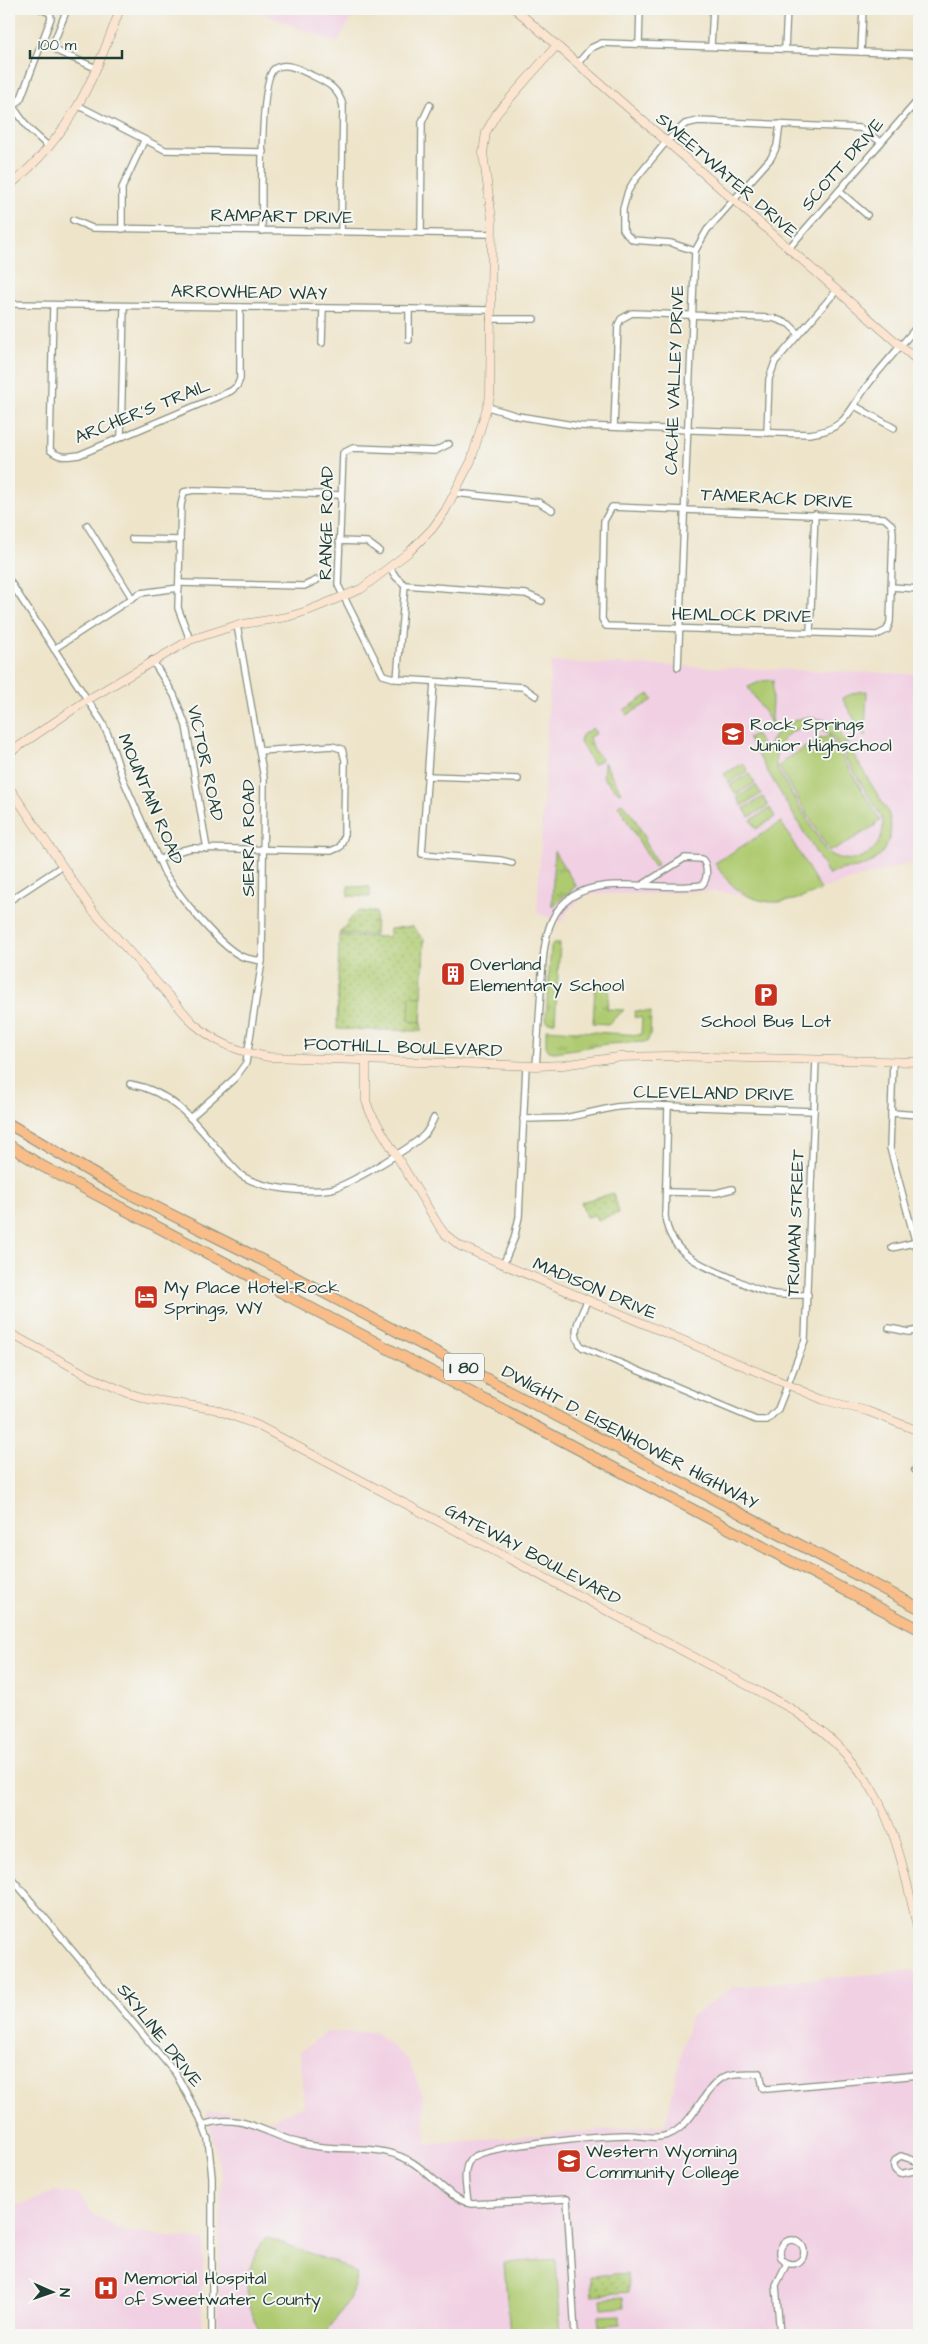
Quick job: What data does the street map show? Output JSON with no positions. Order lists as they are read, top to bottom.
{
  "streets": {
    "highway": ["I 80", "DWIGHT D. EISENHOWER HIGHWAY"],
    "street": [
      "SCOTT DRIVE",
      "SWEETWATER DRIVE",
      "RAMPART DRIVE",
      "ARROWHEAD WAY",
      "CACHE VALLEY DRIVE",
      "ARCHER'S TRAIL",
      "TAMERACK DRIVE",
      "RANGE ROAD",
      "HEMLOCK DRIVE",
      "VICTOR ROAD",
      "MOUNTAIN ROAD",
      "SIERRA ROAD",
      "FOOTHILL BOULEVARD",
      "CLEVELAND DRIVE",
      "TRUMAN STREET",
      "MADISON DRIVE",
      "GATEWAY BOULEVARD",
      "SKYLINE DRIVE"
    ]
  },
  "crossings": [
    ["SCOTT DRIVE", "SWEETWATER DRIVE"],
    ["SWEETWATER DRIVE", "CACHE VALLEY DRIVE"],
    ["ARROWHEAD WAY", "ARCHER'S TRAIL"],
    ["CACHE VALLEY DRIVE", "TAMERACK DRIVE"],
    ["CACHE VALLEY DRIVE", "HEMLOCK DRIVE"],
    ["TAMERACK DRIVE", "HEMLOCK DRIVE"],
    ["MOUNTAIN ROAD", "SIERRA ROAD"],
    ["SIERRA ROAD", "FOOTHILL BOULEVARD"],
    ["FOOTHILL BOULEVARD", "TRUMAN STREET"],
    ["FOOTHILL BOULEVARD", "MADISON DRIVE"],
    ["CLEVELAND DRIVE", "TRUMAN STREET"],
    ["TRUMAN STREET", "MADISON DRIVE"]
  ],
  "places": {
    "school or university": ["Rock Springs Junior Highschool", "Western Wyoming Community College"],
    "building": ["Overland Elementary School"],
    "parking": ["School Bus Lot"],
    "hotel": ["My Place Hotel-Rock Springs, WY"],
    "hospital": ["Memorial Hospital of Sweetwater County"]
  },
  "scale_bar": "100 m",
  "north": "right"
}
